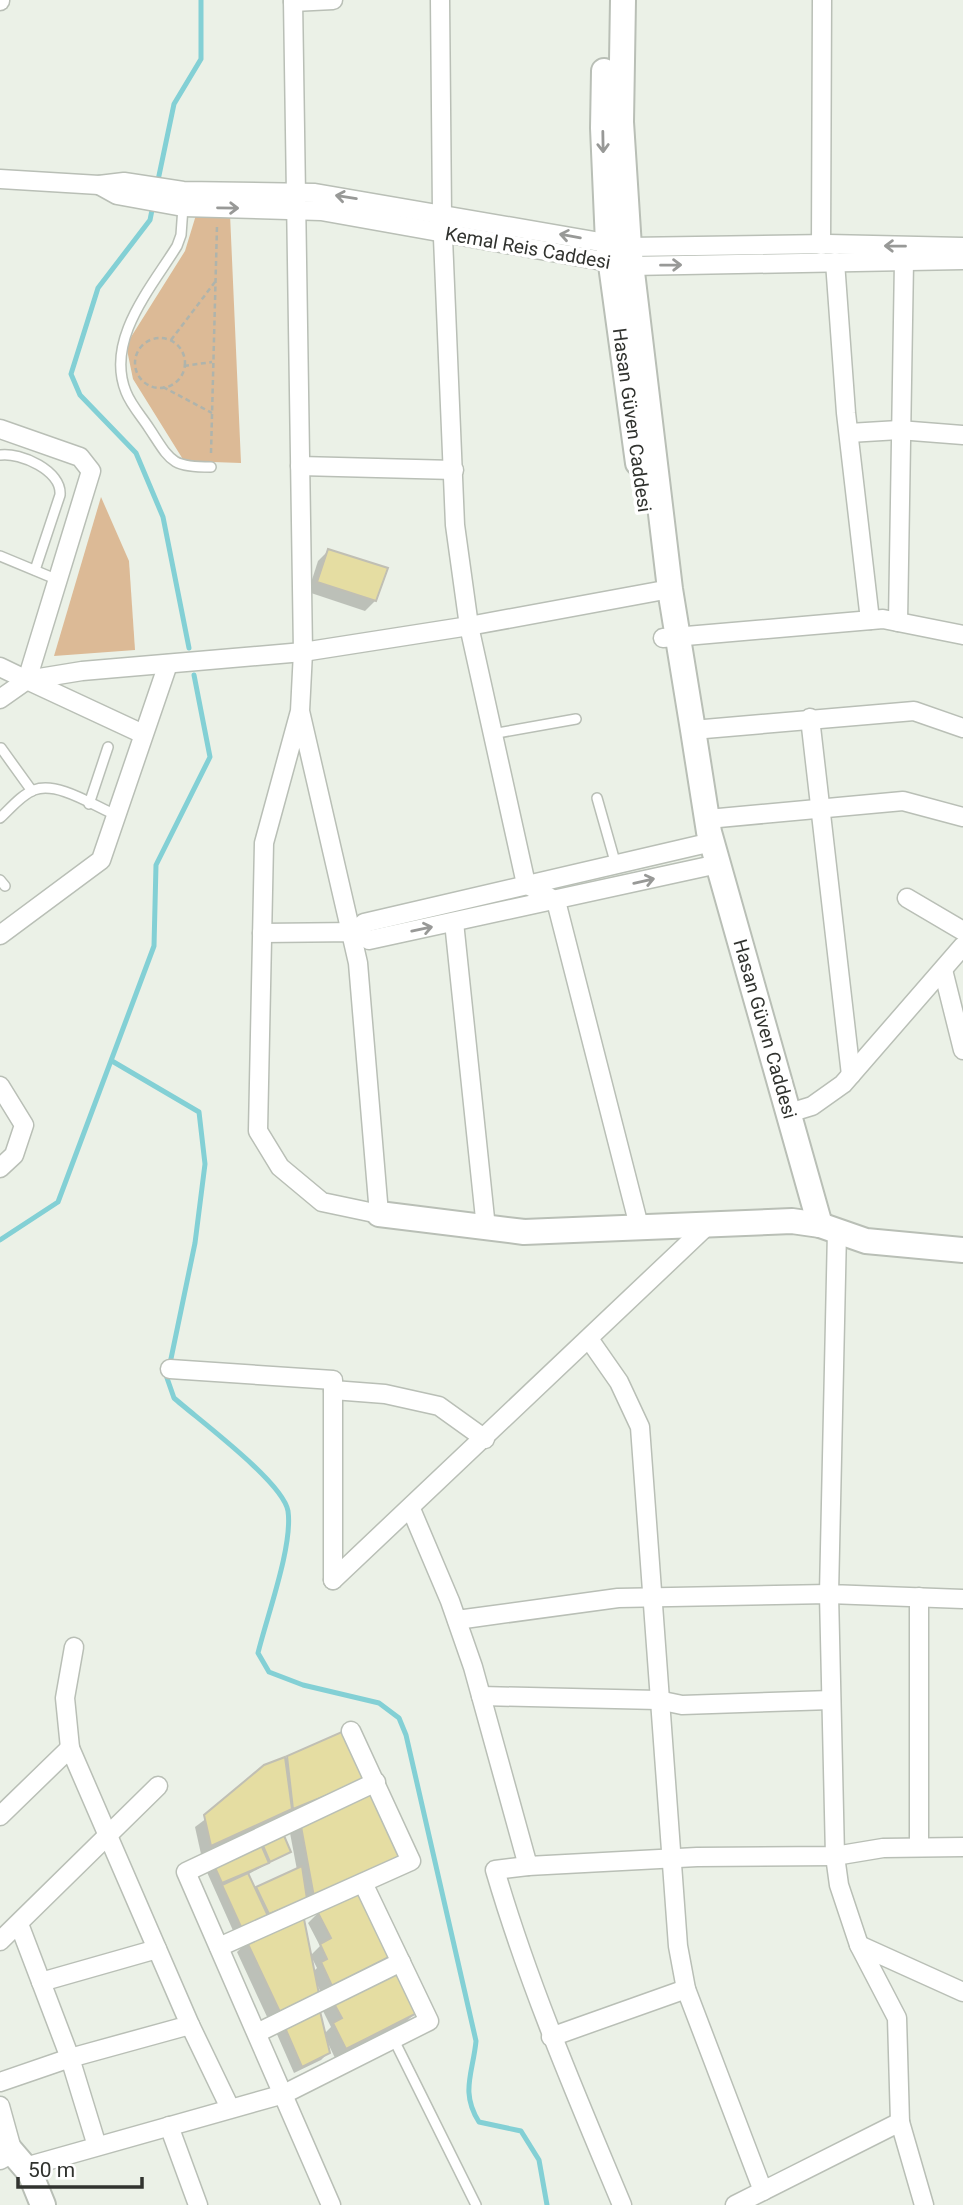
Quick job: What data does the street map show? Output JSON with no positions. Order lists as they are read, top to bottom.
{
  "streets": {
    "street": ["Kemal Reis Caddesi", "Hasan Güven Caddesi"]
  },
  "crossings": [
    ["Kemal Reis Caddesi", "Hasan Güven Caddesi"]
  ],
  "scale_bar": "50 m"
}
